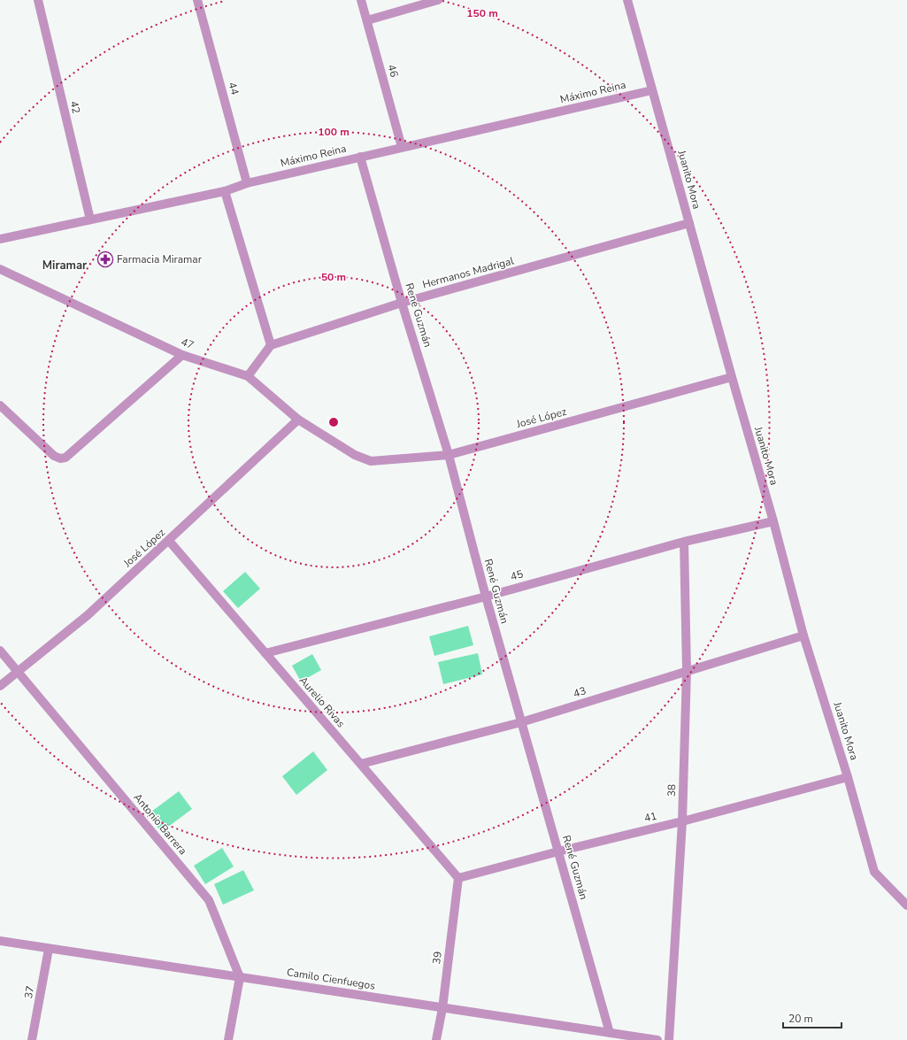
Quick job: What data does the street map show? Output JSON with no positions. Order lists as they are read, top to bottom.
{
  "streets": {
    "street": [
      "46",
      "44",
      "Máximo Reina",
      "42",
      "Juanito Mora",
      "Hermanos Madrigal",
      "René Guzmán",
      "47",
      "José López",
      "45",
      "43",
      "Aurelio Rivas",
      "38",
      "41",
      "Antonio Barrera",
      "39",
      "Camilo Cienfuegos",
      "37"
    ]
  },
  "crossings": [
    ["46", "Máximo Reina"],
    ["44", "Máximo Reina"],
    ["Máximo Reina", "42"],
    ["Máximo Reina", "Juanito Mora"],
    ["Máximo Reina", "René Guzmán"],
    ["Juanito Mora", "Hermanos Madrigal"],
    ["Juanito Mora", "José López"],
    ["Juanito Mora", "45"],
    ["Juanito Mora", "43"],
    ["Juanito Mora", "41"],
    ["Hermanos Madrigal", "René Guzmán"],
    ["René Guzmán", "José López"],
    ["René Guzmán", "45"],
    ["René Guzmán", "43"],
    ["René Guzmán", "41"],
    ["René Guzmán", "Camilo Cienfuegos"],
    ["47", "José López"],
    ["José López", "Aurelio Rivas"],
    ["José López", "Antonio Barrera"],
    ["45", "Aurelio Rivas"],
    ["45", "38"],
    ["43", "Aurelio Rivas"],
    ["43", "38"],
    ["Aurelio Rivas", "41"],
    ["Aurelio Rivas", "39"],
    ["38", "41"],
    ["41", "39"],
    ["Antonio Barrera", "Camilo Cienfuegos"],
    ["39", "Camilo Cienfuegos"],
    ["Camilo Cienfuegos", "37"]
  ],
  "districts": ["Miramar"],
  "places": {
    "pharmacy": ["Farmacia Miramar"]
  },
  "scale_bar": "20 m",
  "rings": ["150 m", "100 m", "50 m"]
}
